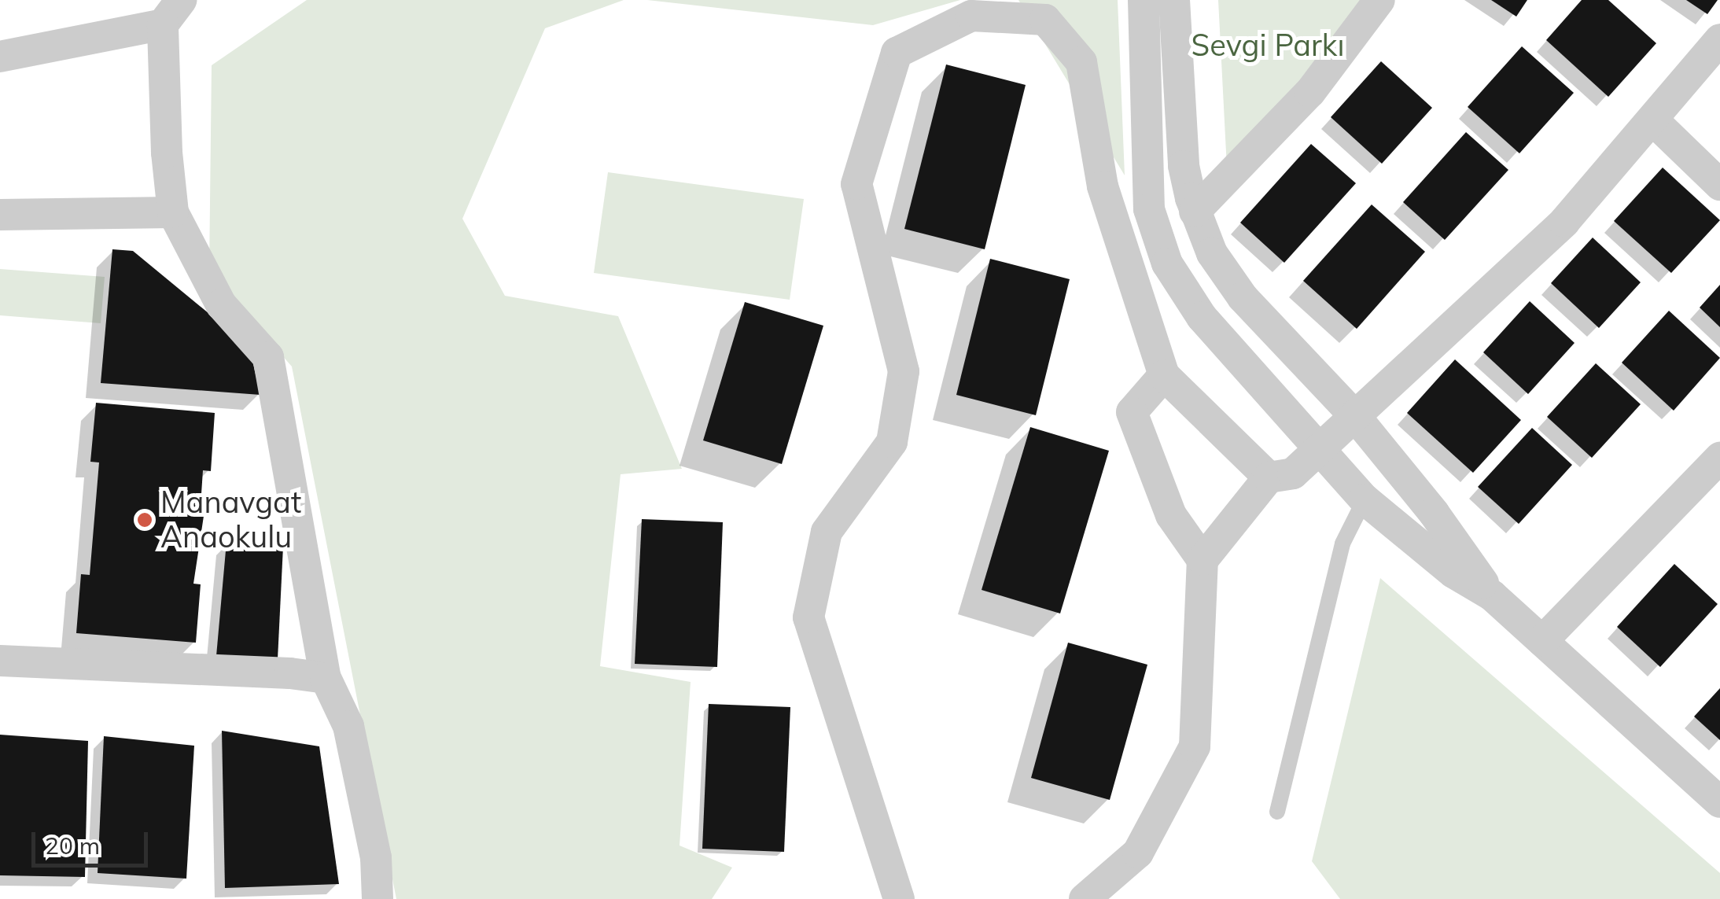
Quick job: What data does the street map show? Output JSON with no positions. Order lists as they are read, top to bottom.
{
  "parks": ["Sevgi Parkı"],
  "places": ["Manavgat Anaokulu"],
  "scale_bar": "20 m"
}
